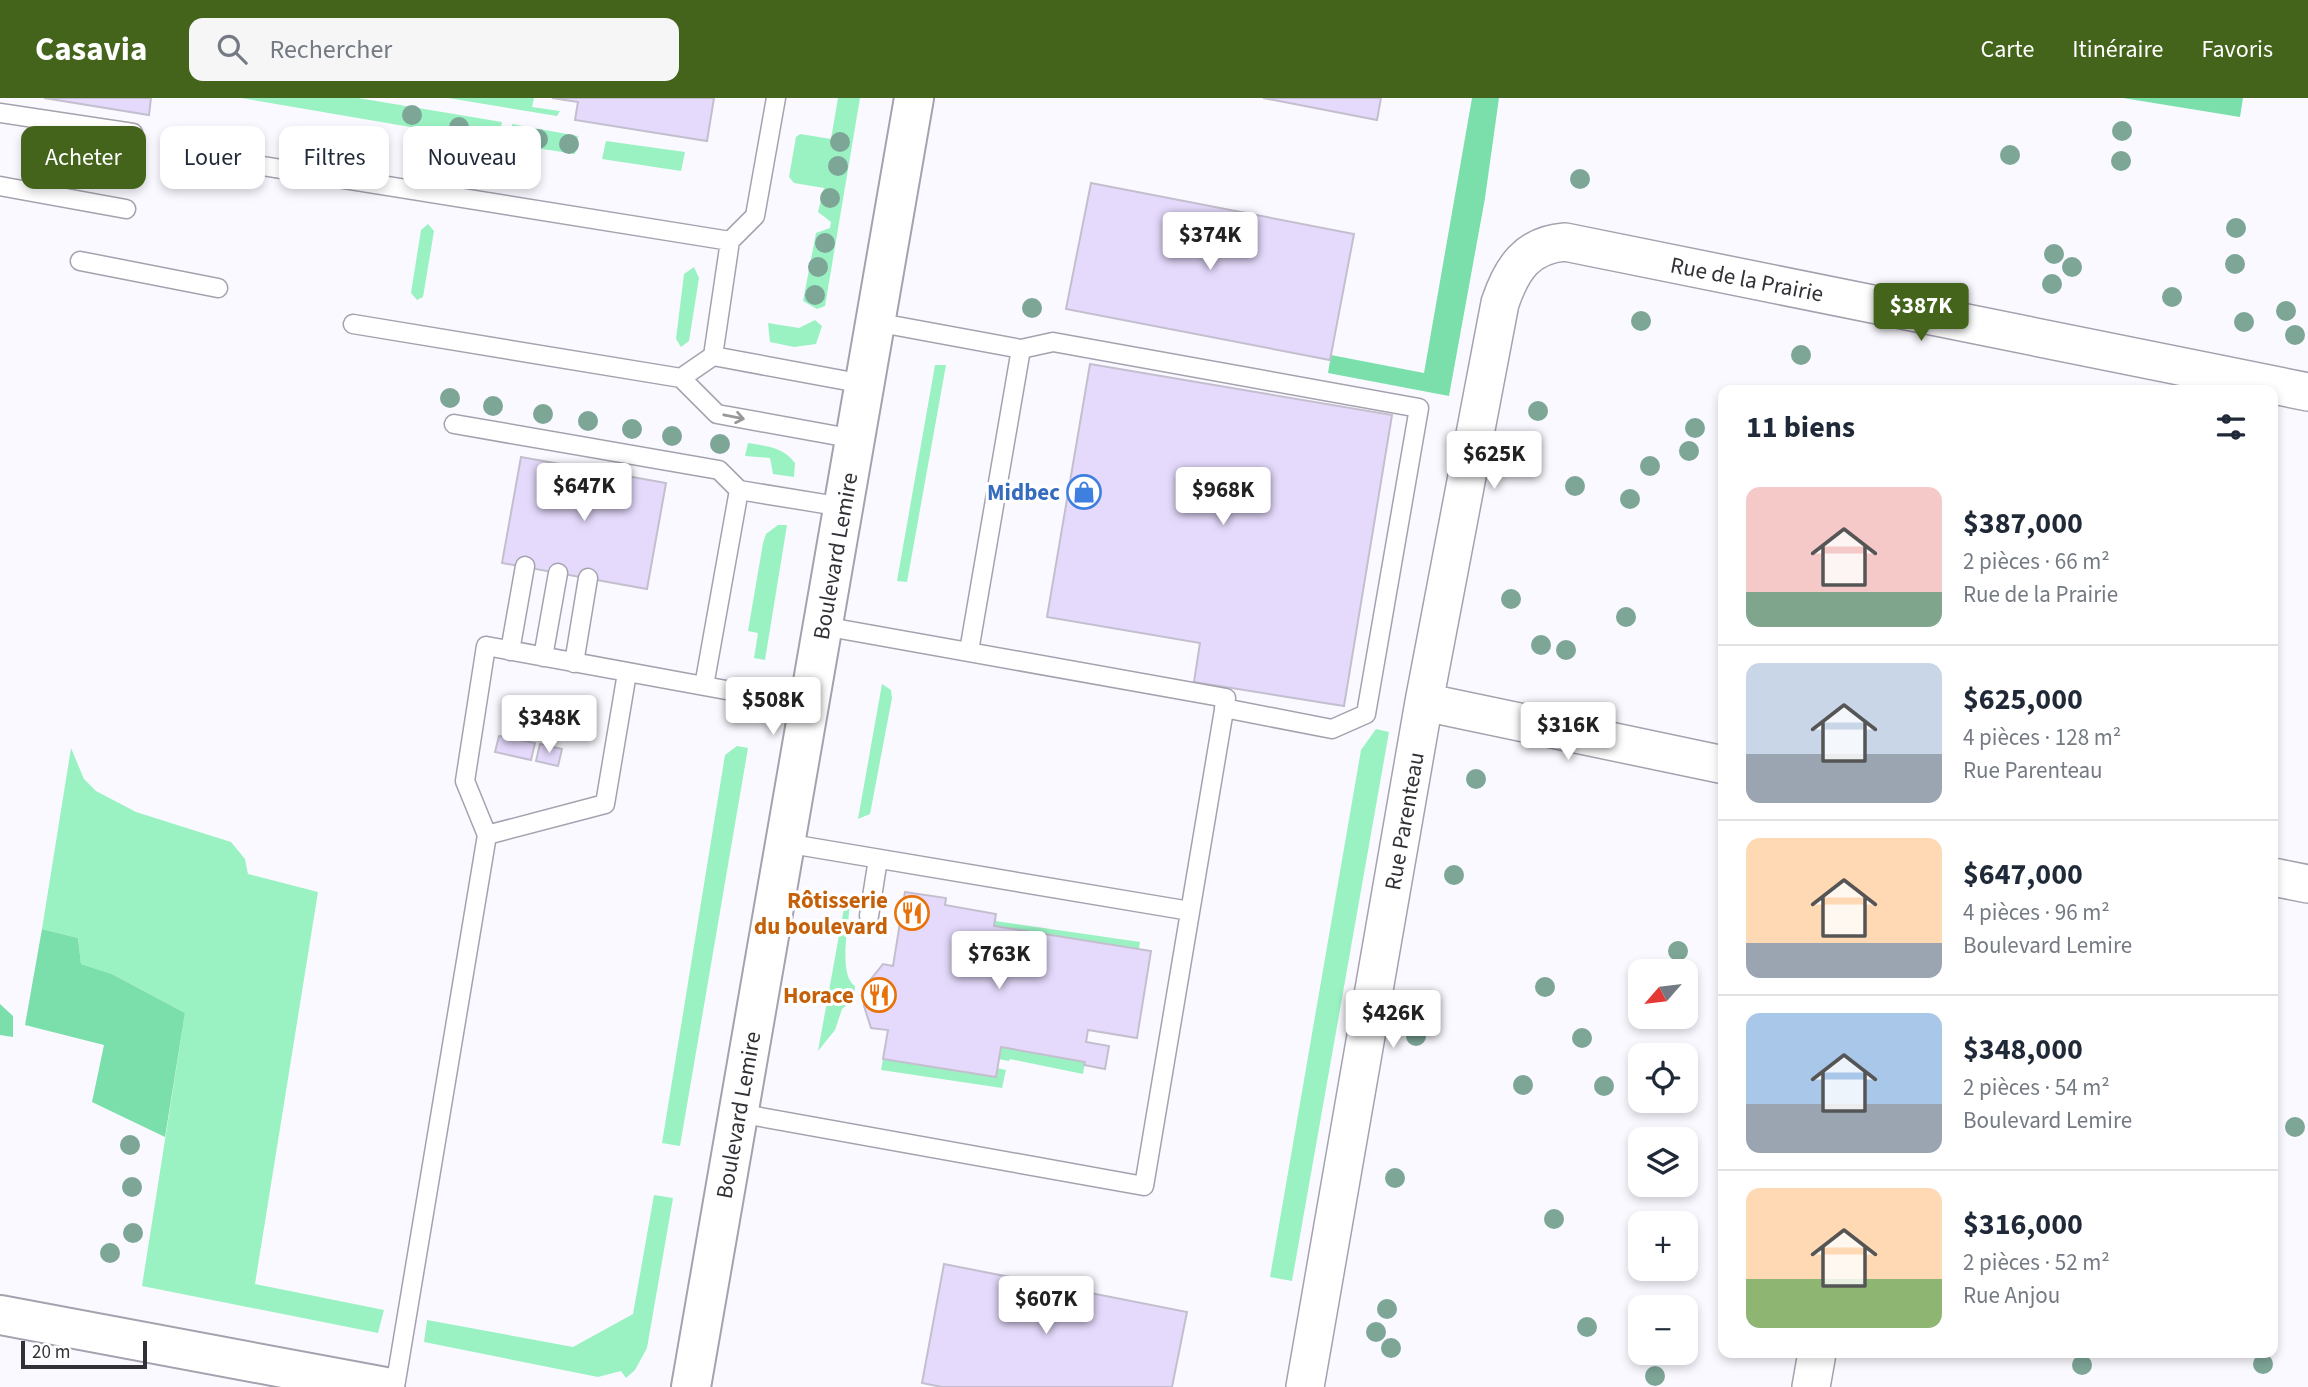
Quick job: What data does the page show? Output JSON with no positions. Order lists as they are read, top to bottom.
{
  "streets": {
    "main road": ["Boulevard Lemire"],
    "street": ["Rue de la Prairie", "Rue Parenteau"]
  },
  "crossings": [
    ["Rue de la Prairie", "Rue Parenteau"]
  ],
  "places": {
    "shop": ["Midbec"],
    "restaurant": ["Rôtisserie du boulevard", "Horace"]
  },
  "scale_bar": "20 m",
  "north": "bottom left",
  "page": {
    "header": "Casavia",
    "search": "Rechercher",
    "nav": ["Carte", "Itinéraire", "Favoris"],
    "chip": [
      "Acheter",
      "Louer",
      "Filtres",
      "Nouveau"
    ],
    "price": [
      "$374K",
      "$387K",
      "$625K",
      "$647K",
      "$968K",
      "$508K",
      "$348K",
      "$316K",
      "$763K",
      "$426K",
      "$607K"
    ],
    "heading": "11 biens",
    "list": [
      {
        "name": "$387,000",
        "note": "2 pièces · 66 m² · Rue de la Prairie"
      },
      {
        "name": "$625,000",
        "note": "4 pièces · 128 m² · Rue Parenteau"
      },
      {
        "name": "$647,000",
        "note": "4 pièces · 96 m² · Boulevard Lemire"
      },
      {
        "name": "$348,000",
        "note": "2 pièces · 54 m² · Boulevard Lemire"
      },
      {
        "name": "$316,000",
        "note": "2 pièces · 52 m² · Rue Anjou"
      }
    ],
    "map_buttons": ["+", "−"],
    "scale": "20 m"
  }
}
